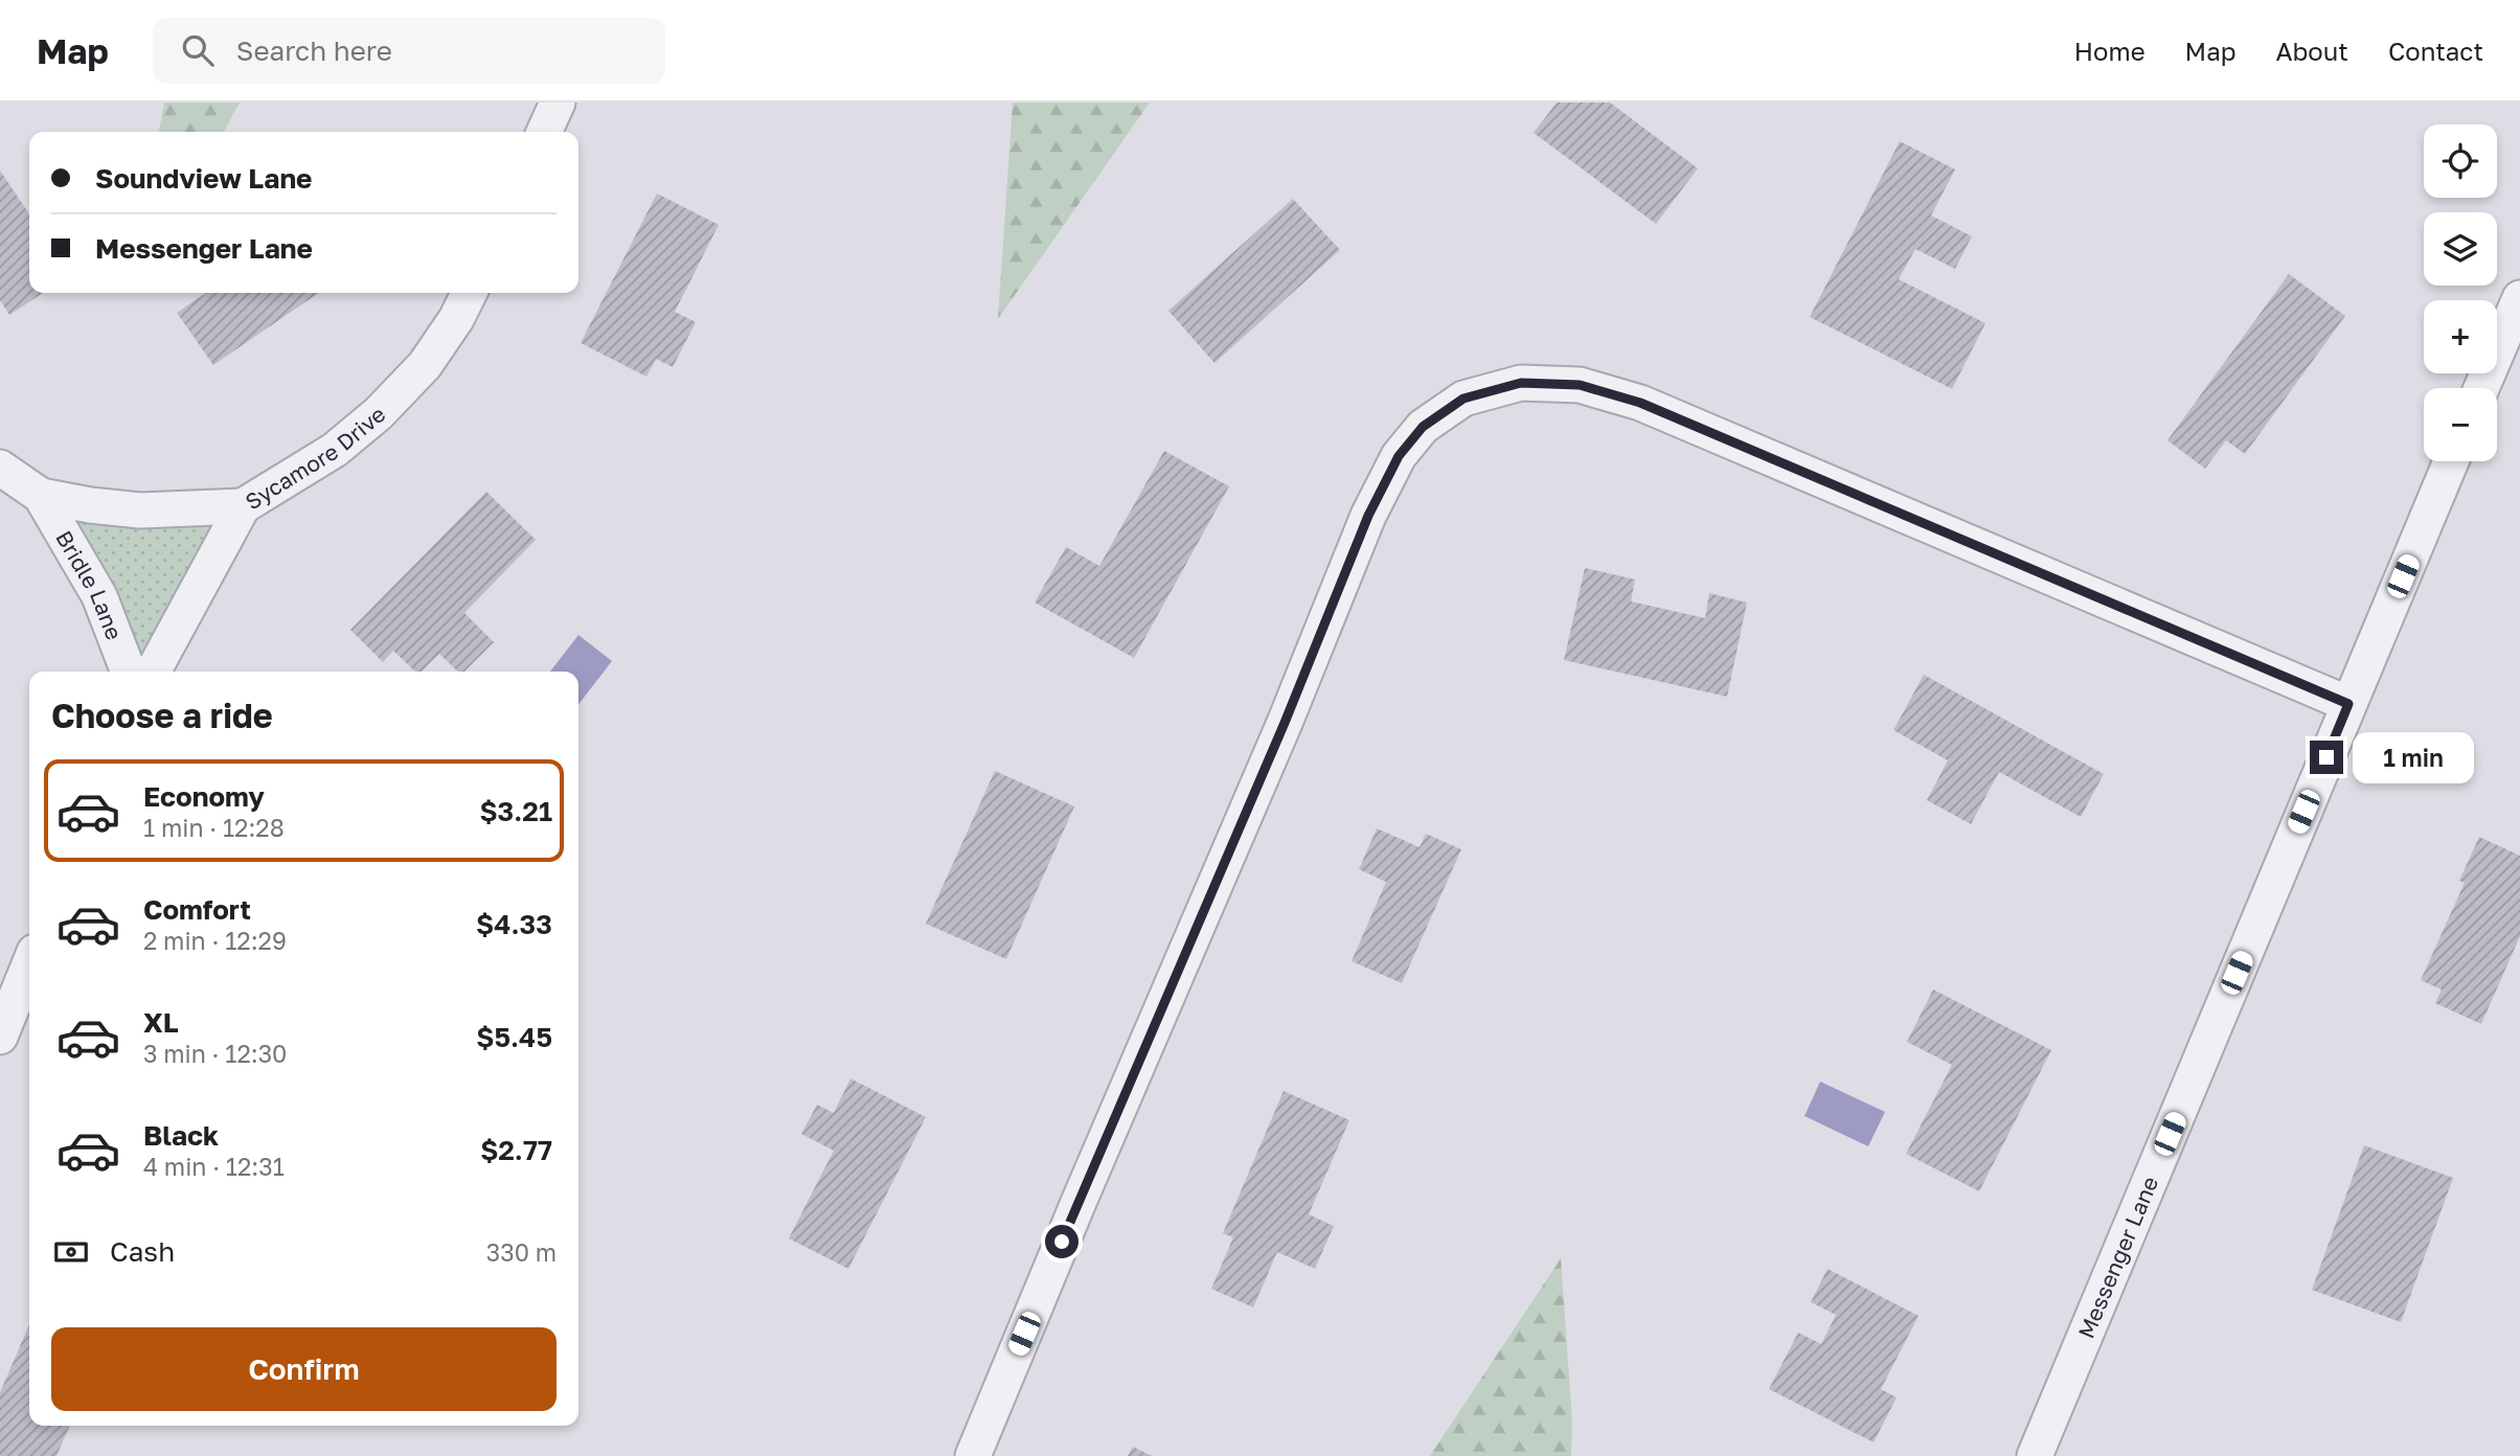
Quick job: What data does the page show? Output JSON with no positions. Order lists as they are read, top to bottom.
{
  "streets": {
    "street": ["Sycamore Drive", "Bridle Lane", "Messenger Lane"]
  },
  "crossings": [
    ["Sycamore Drive", "Bridle Lane"]
  ],
  "page": {
    "header": "Map",
    "search": "Search here",
    "nav": [
      "Home",
      "Map",
      "About",
      "Contact"
    ],
    "map_buttons": ["+", "−"],
    "banner": ["Soundview Lane", "Messenger Lane"],
    "heading": "Choose a ride",
    "bubble": "1 min",
    "list": [
      {
        "name": "Economy",
        "note": "1 min · 12:28",
        "value": "$3.21"
      },
      {
        "name": "Comfort",
        "note": "2 min · 12:29",
        "value": "$4.33"
      },
      {
        "name": "XL",
        "note": "3 min · 12:30",
        "value": "$5.45"
      },
      {
        "name": "Black",
        "note": "4 min · 12:31",
        "value": "$2.77"
      }
    ],
    "pay": ["Cash", "330 m"],
    "buttons": "Confirm"
  }
}
